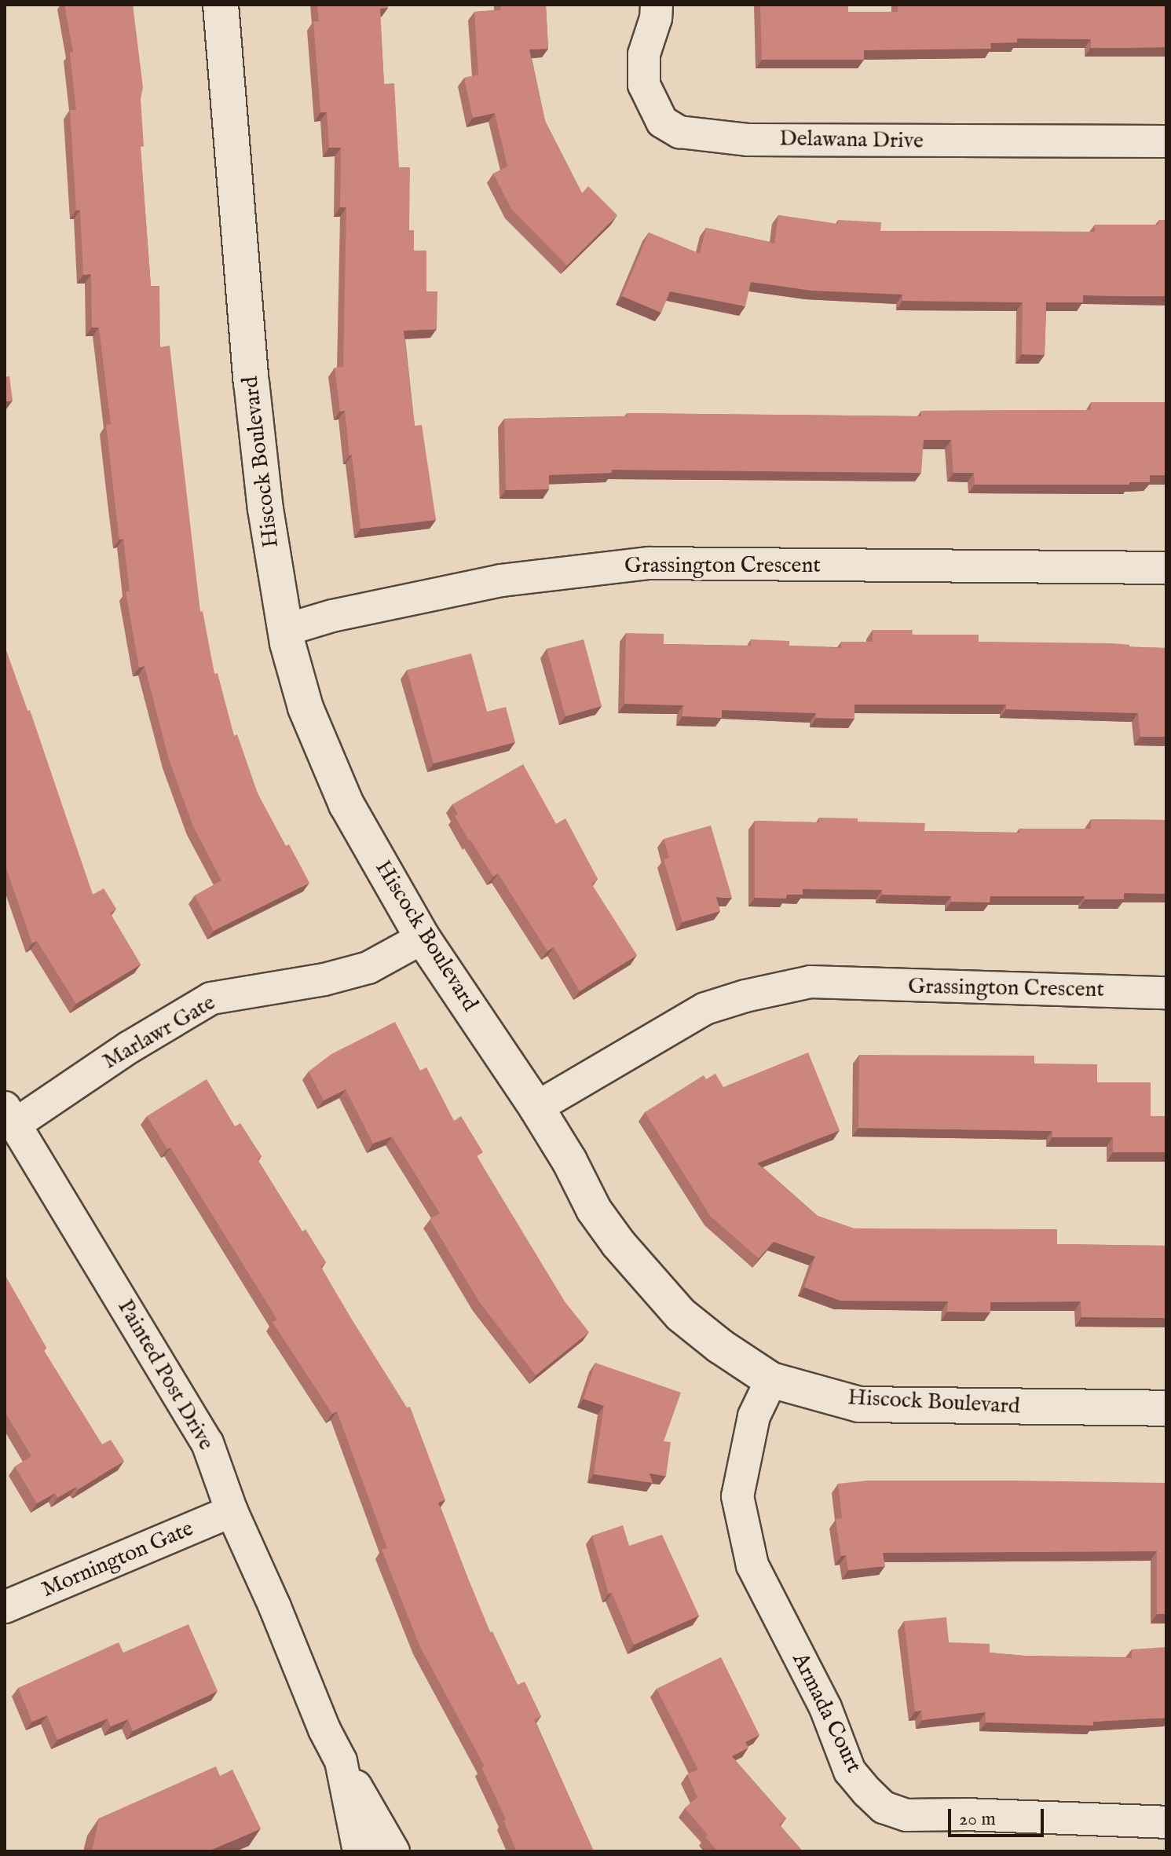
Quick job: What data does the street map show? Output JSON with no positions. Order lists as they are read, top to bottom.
{
  "streets": {
    "street": [
      "Delawana Drive",
      "Hiscock Boulevard",
      "Grassington Crescent",
      "Marlawr Gate",
      "Painted Post Drive",
      "Mornington Gate",
      "Armada Court"
    ]
  },
  "crossings": [
    ["Hiscock Boulevard", "Grassington Crescent"],
    ["Hiscock Boulevard", "Marlawr Gate"],
    ["Hiscock Boulevard", "Armada Court"],
    ["Marlawr Gate", "Painted Post Drive"],
    ["Painted Post Drive", "Mornington Gate"]
  ],
  "scale_bar": "20 m"
}
